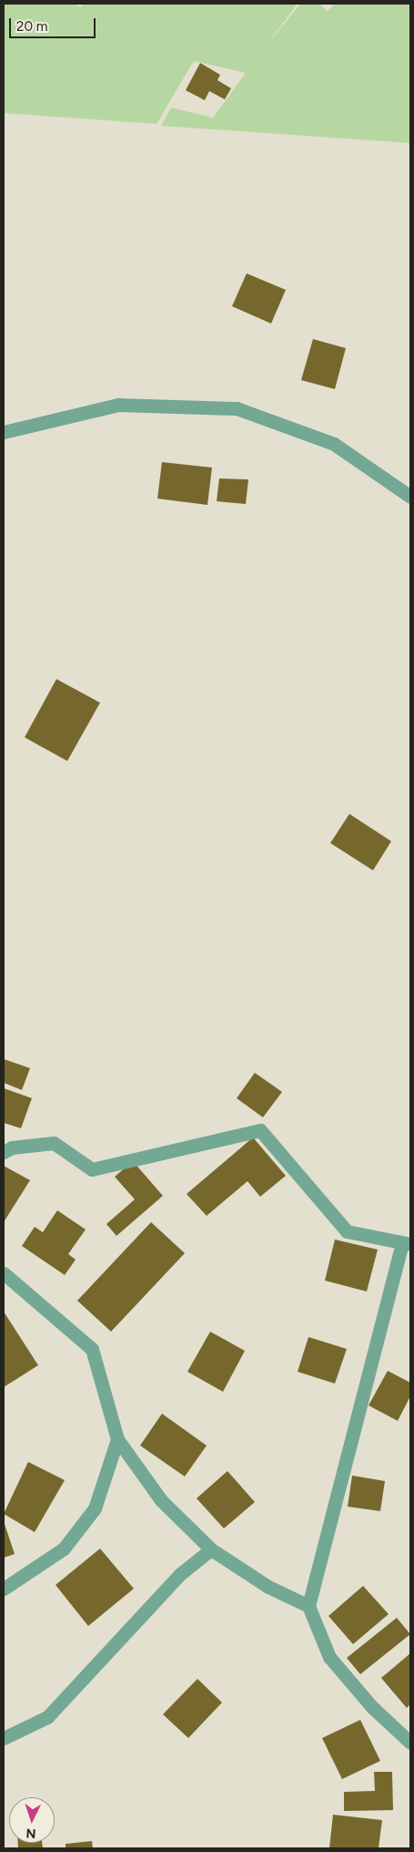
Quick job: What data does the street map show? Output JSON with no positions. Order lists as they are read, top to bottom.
{
  "scale_bar": "20 m",
  "north": "bottom"
}
